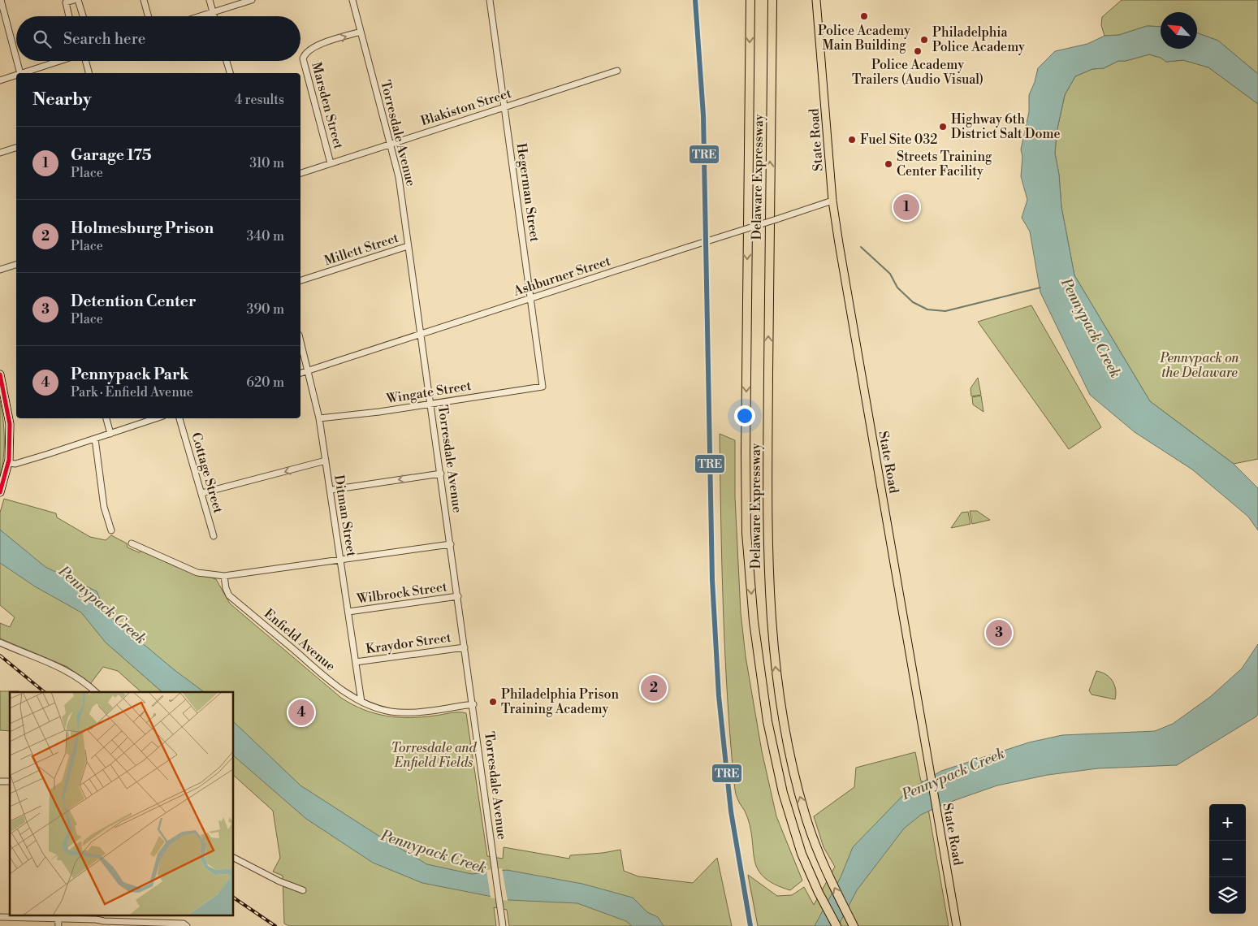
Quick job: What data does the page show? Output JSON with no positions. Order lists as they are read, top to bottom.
{
  "streets": {
    "highway": ["Delaware Expressway"],
    "main road": ["State Road"],
    "street": [
      "Marsden Street",
      "Blakiston Street",
      "Torresdale Avenue",
      "Hegerman Street",
      "Millett Street",
      "Ashburner Street",
      "Wingate Street",
      "Cottage Street",
      "Ditman Street",
      "Wilbrock Street",
      "Enfield Avenue",
      "Kraydor Street"
    ]
  },
  "crossings": [
    ["Marsden Street", "Blakiston Street"],
    ["Marsden Street", "Torresdale Avenue"],
    ["Blakiston Street", "Torresdale Avenue"],
    ["Blakiston Street", "Hegerman Street"],
    ["Torresdale Avenue", "Millett Street"],
    ["Torresdale Avenue", "Ashburner Street"],
    ["Torresdale Avenue", "Wingate Street"],
    ["Torresdale Avenue", "Wilbrock Street"],
    ["Torresdale Avenue", "Enfield Avenue"],
    ["Torresdale Avenue", "Kraydor Street"],
    ["State Road", "Ashburner Street"],
    ["Hegerman Street", "Ashburner Street"],
    ["Hegerman Street", "Wingate Street"],
    ["Ashburner Street", "Ditman Street"],
    ["Wingate Street", "Ditman Street"],
    ["Ditman Street", "Wilbrock Street"],
    ["Ditman Street", "Enfield Avenue"],
    ["Ditman Street", "Kraydor Street"]
  ],
  "water": ["Pennypack Creek"],
  "parks": ["Pennypack on the Delaware", "Torresdale and Enfield Fields"],
  "places": [
    "Police Academy Main Building",
    "Philadelphia Police Academy",
    "Police Academy Trailers (Audio Visual)",
    "Highway 6th District Salt Dome",
    "Fuel Site 032",
    "Streets Training Center Facility",
    "Philadelphia Prison Training Academy"
  ],
  "lines": ["transit line TRE"],
  "north": "top left",
  "page": {
    "search": "Search here",
    "heading": ["Nearby", "4 results"],
    "list": [
      {
        "mark": "1",
        "name": "Garage 175",
        "note": "Place",
        "value": "310 m"
      },
      {
        "mark": "2",
        "name": "Holmesburg Prison",
        "note": "Place",
        "value": "340 m"
      },
      {
        "mark": "3",
        "name": "Detention Center",
        "note": "Place",
        "value": "390 m"
      },
      {
        "mark": "4",
        "name": "Pennypack Park",
        "note": "Park · Enfield Avenue",
        "value": "620 m"
      }
    ],
    "pins": [
      "1",
      "3",
      "2",
      "4"
    ],
    "map_buttons": ["+", "−"]
  }
}
